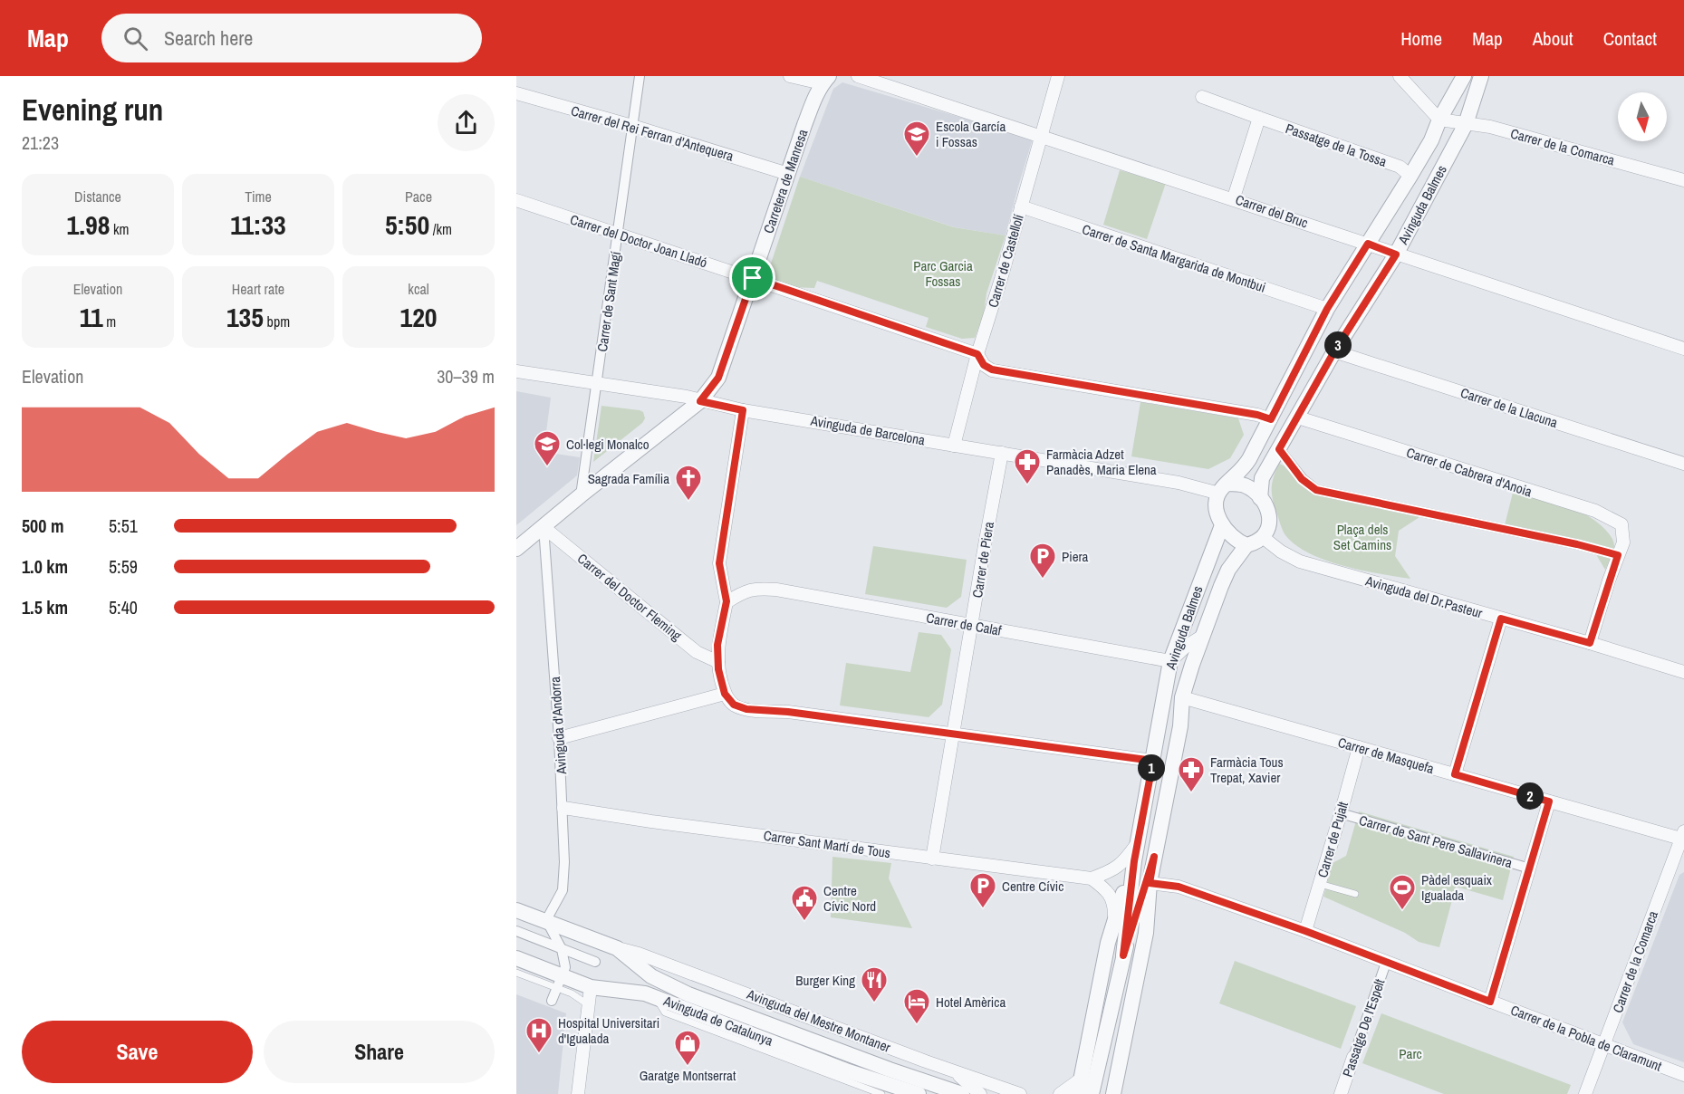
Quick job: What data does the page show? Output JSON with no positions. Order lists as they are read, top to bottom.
{
  "streets": {
    "street": [
      "Carrer del Rei Ferran d'Antequera",
      "Passatge de la Tossa",
      "Carrer de la Comarca",
      "Carretera de Manresa",
      "Avinguda Balmes",
      "Carrer del Bruc",
      "Carrer del Doctor Joan Lladó",
      "Carrer de Santa Margarida de Montbui",
      "Carrer de Castellolí",
      "Carrer de Sant Magí",
      "Carrer de la Llacuna",
      "Avinguda de Barcelona",
      "Carrer de Cabrera d'Anoia",
      "Carrer de Piera",
      "Carrer del Doctor Fleming",
      "Avinguda del Dr.Pasteur",
      "Carrer de Calaf",
      "Avinguda d'Andorra",
      "Carrer de Masquefa",
      "Carrer de Pujalt",
      "Carrer de Sant Pere Sallavinera",
      "Carrer Sant Martí de Tous",
      "Avinguda de Catalunya",
      "Avinguda del Mestre Montaner",
      "Passatge De l'Espelt",
      "Carrer de la Pobla de Claramunt"
    ]
  },
  "crossings": [
    ["Carrer del Rei Ferran d'Antequera", "Carretera de Manresa"],
    ["Carrer del Rei Ferran d'Antequera", "Carrer de Sant Magí"],
    ["Passatge de la Tossa", "Avinguda Balmes"],
    ["Carrer de la Comarca", "Avinguda Balmes"],
    ["Carrer de la Comarca", "Carrer de Masquefa"],
    ["Carrer de la Comarca", "Carrer de la Pobla de Claramunt"],
    ["Carretera de Manresa", "Carrer del Doctor Joan Lladó"],
    ["Carretera de Manresa", "Carrer de Sant Magí"],
    ["Carretera de Manresa", "Avinguda de Barcelona"],
    ["Carretera de Manresa", "Carrer del Doctor Fleming"],
    ["Carretera de Manresa", "Avinguda d'Andorra"],
    ["Avinguda Balmes", "Carrer del Bruc"],
    ["Avinguda Balmes", "Carrer de Santa Margarida de Montbui"],
    ["Avinguda Balmes", "Carrer de la Llacuna"],
    ["Avinguda Balmes", "Avinguda de Barcelona"],
    ["Avinguda Balmes", "Carrer de Cabrera d'Anoia"],
    ["Avinguda Balmes", "Avinguda del Dr.Pasteur"],
    ["Avinguda Balmes", "Carrer de Calaf"],
    ["Avinguda Balmes", "Carrer de Masquefa"],
    ["Avinguda Balmes", "Carrer de la Pobla de Claramunt"],
    ["Carrer del Bruc", "Carrer de Castellolí"],
    ["Carrer del Doctor Joan Lladó", "Carrer de Castellolí"],
    ["Carrer del Doctor Joan Lladó", "Carrer de Sant Magí"],
    ["Carrer de Santa Margarida de Montbui", "Carrer de Castellolí"],
    ["Carrer de Castellolí", "Avinguda de Barcelona"],
    ["Carrer de Sant Magí", "Avinguda de Barcelona"],
    ["Avinguda de Barcelona", "Carrer de Piera"],
    ["Avinguda de Barcelona", "Avinguda del Dr.Pasteur"],
    ["Carrer de Piera", "Carrer de Calaf"],
    ["Carrer de Piera", "Carrer Sant Martí de Tous"],
    ["Carrer del Doctor Fleming", "Avinguda d'Andorra"],
    ["Avinguda d'Andorra", "Carrer Sant Martí de Tous"],
    ["Avinguda d'Andorra", "Avinguda de Catalunya"],
    ["Carrer de Masquefa", "Carrer de Pujalt"],
    ["Carrer de Pujalt", "Carrer de Sant Pere Sallavinera"],
    ["Carrer de Pujalt", "Carrer de la Pobla de Claramunt"],
    ["Avinguda de Catalunya", "Avinguda del Mestre Montaner"],
    ["Passatge De l'Espelt", "Carrer de la Pobla de Claramunt"]
  ],
  "parks": ["Parc Garcia Fossas", "Plaça dels Set Camins", "Parc"],
  "places": {
    "school or university": ["Escola García i Fossas", "Col·legi Monalco"],
    "pharmacy": ["Farmàcia Adzet Panadès, Maria Elena", "Farmàcia Tous Trepat, Xavier"],
    "church": ["Sagrada Família"],
    "parking": ["Piera", "Centre Cívic"],
    "sports": ["Pàdel esquaix Igualada"],
    "public building": ["Centre Cívic Nord"],
    "restaurant": ["Burger King"],
    "hotel": ["Hotel Amèrica"],
    "hospital": ["Hospital Universitari d'Igualada"],
    "shop": ["Garatge Montserrat"]
  },
  "north": "bottom",
  "page": {
    "header": "Map",
    "search": "Search here",
    "nav": [
      "Home",
      "Map",
      "About",
      "Contact"
    ],
    "heading": ["Evening run", "21:23"],
    "stats": [
      ["Distance", "1.98 km"],
      ["Time", "11:33"],
      ["Pace", "5:50 /km"],
      ["Elevation", "11 m"],
      ["Heart rate", "135 bpm"],
      ["kcal", "120"]
    ],
    "pins": ["3", "1", "2"],
    "chart": ["Elevation", "30–39 m"],
    "list": [
      {
        "name": "500 m",
        "note": "5:51"
      },
      {
        "name": "1.0 km",
        "note": "5:59"
      },
      {
        "name": "1.5 km",
        "note": "5:40"
      }
    ],
    "buttons": ["Save", "Share"]
  }
}
